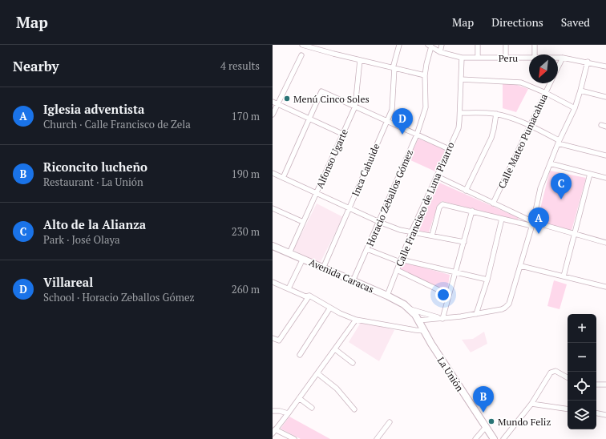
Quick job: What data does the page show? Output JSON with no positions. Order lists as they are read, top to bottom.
{
  "streets": {
    "main road": ["Avenida Caracas", "La Unión"],
    "street": [
      "Peru",
      "Calle Mateo Pumacahua",
      "Alfonso Ugarte",
      "Inca Cahuide",
      "Horacio Zeballos Gómez",
      "Calle Francisco de Luna Pizarro"
    ]
  },
  "crossings": [
    ["Peru", "Calle Mateo Pumacahua"],
    ["Peru", "Horacio Zeballos Gómez"],
    ["Peru", "Calle Francisco de Luna Pizarro"],
    ["Alfonso Ugarte", "Avenida Caracas"],
    ["Inca Cahuide", "Avenida Caracas"],
    ["Horacio Zeballos Gómez", "Avenida Caracas"],
    ["Calle Francisco de Luna Pizarro", "Avenida Caracas"],
    ["Avenida Caracas", "La Unión"]
  ],
  "places": ["Menú Cinco Soles", "Mundo Feliz"],
  "north": "bottom left",
  "page": {
    "header": "Map",
    "nav": ["Map", "Directions", "Saved"],
    "heading": ["Nearby", "4 results"],
    "list": [
      {
        "mark": "A",
        "name": "Iglesia adventista",
        "note": "Church · Calle Francisco de Zela",
        "value": "170 m"
      },
      {
        "mark": "B",
        "name": "Riconcito lucheño",
        "note": "Restaurant · La Unión",
        "value": "190 m"
      },
      {
        "mark": "C",
        "name": "Alto de la Alianza",
        "note": "Park · José Olaya",
        "value": "230 m"
      },
      {
        "mark": "D",
        "name": "Villareal",
        "note": "School · Horacio Zeballos Gómez",
        "value": "260 m"
      }
    ],
    "pins": [
      "D",
      "C",
      "A",
      "B"
    ],
    "map_buttons": ["+", "−"]
  }
}
